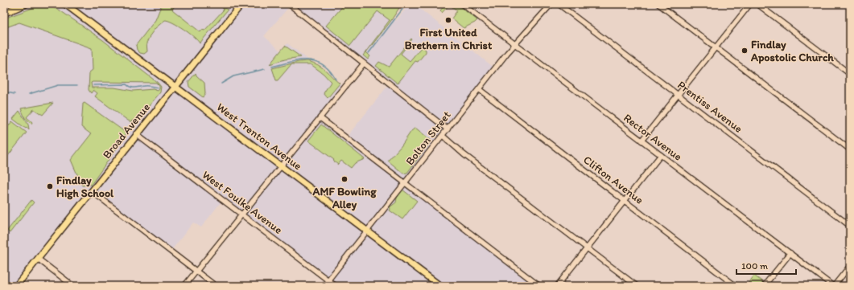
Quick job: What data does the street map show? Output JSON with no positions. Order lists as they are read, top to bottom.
{
  "streets": {
    "main road": ["Broad Avenue", "West Trenton Avenue"],
    "street": [
      "Prentiss Avenue",
      "Rector Avenue",
      "Bolton Street",
      "Clifton Avenue",
      "West Foulke Avenue"
    ]
  },
  "crossings": [
    ["Broad Avenue", "West Trenton Avenue"],
    ["Broad Avenue", "West Foulke Avenue"],
    ["West Trenton Avenue", "Bolton Street"],
    ["Rector Avenue", "Bolton Street"],
    ["Bolton Street", "Clifton Avenue"],
    ["Bolton Street", "West Foulke Avenue"]
  ],
  "places": [
    "First United Brethern in Christ",
    "Findlay Apostolic Church",
    "AMF Bowling Alley",
    "Findlay High School"
  ],
  "scale_bar": "100 m"
}
